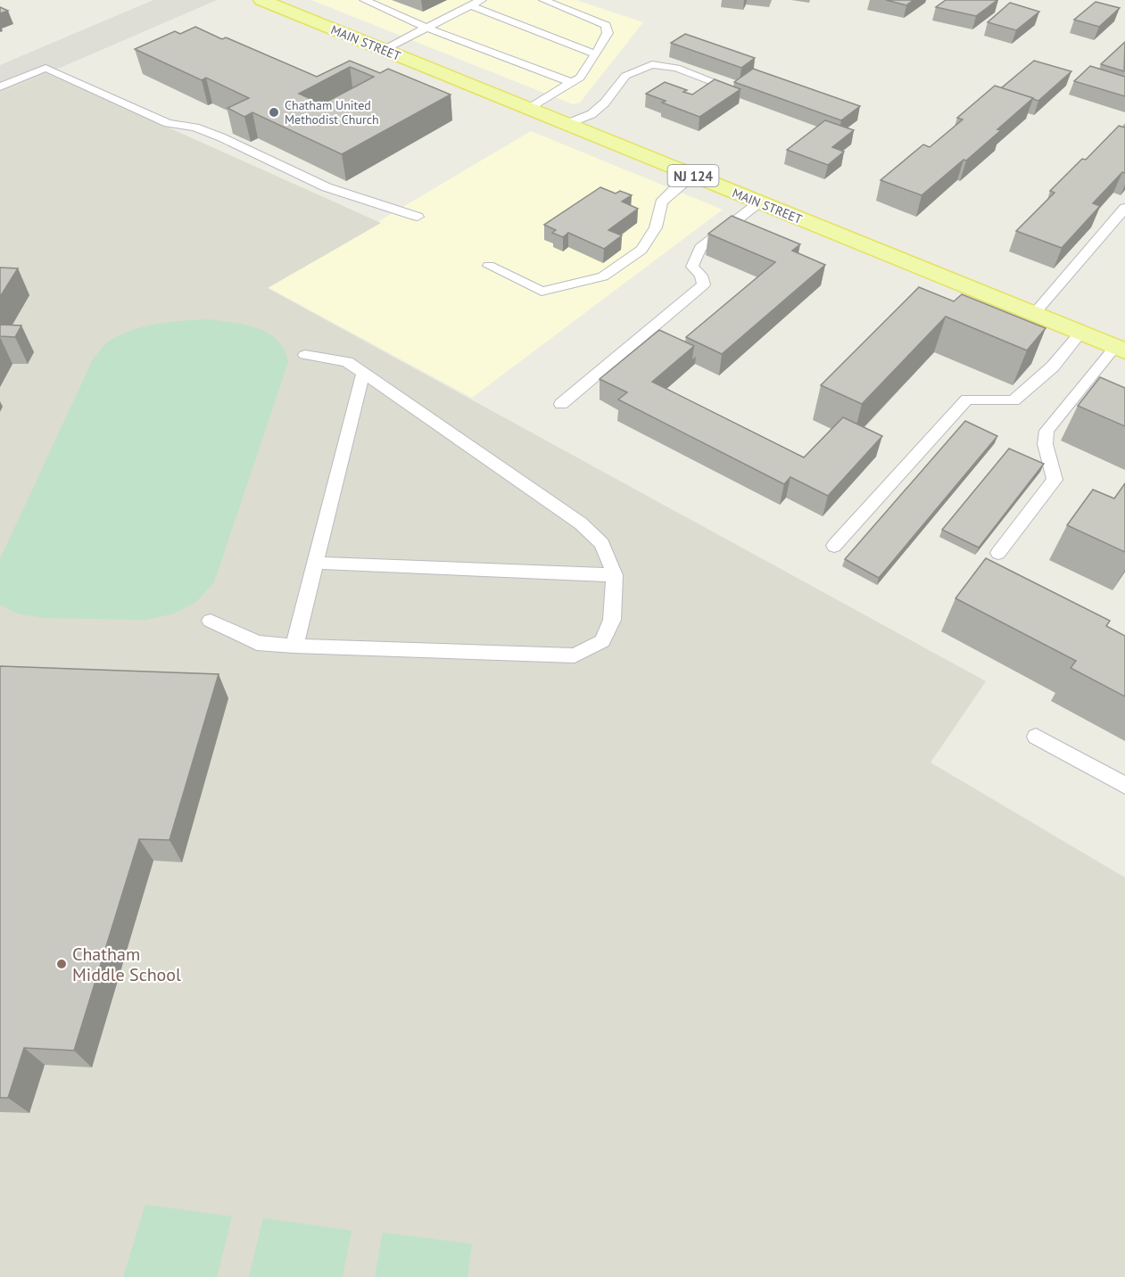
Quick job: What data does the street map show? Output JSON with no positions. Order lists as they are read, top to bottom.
{
  "streets": {
    "main road": ["MAIN STREET", "NJ 124"]
  },
  "places": ["Chatham United Methodist Church", "Chatham Middle School"]
}
